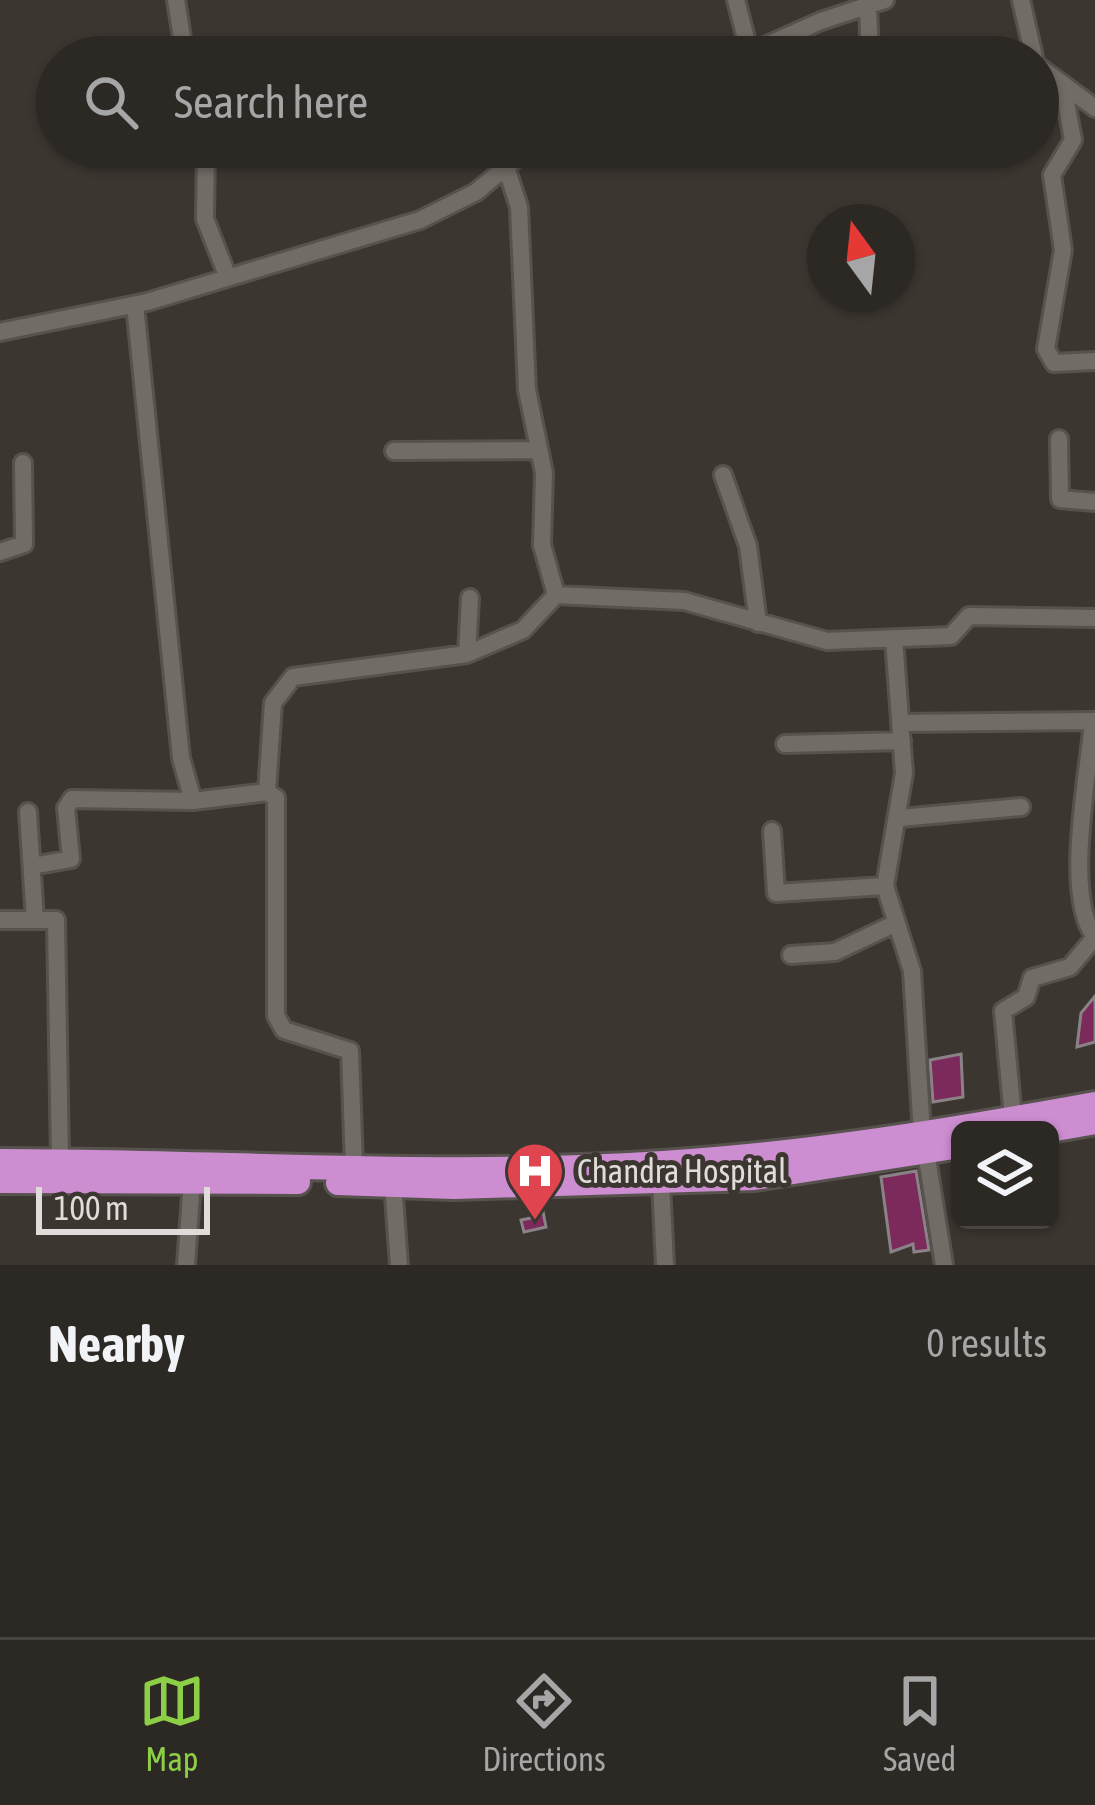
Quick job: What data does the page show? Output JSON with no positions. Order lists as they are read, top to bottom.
{
  "places": {
    "hospital": ["Chandra Hospital"]
  },
  "scale_bar": "100 m",
  "north": "top",
  "page": {
    "search": "Search here",
    "scale": "100 m",
    "heading": ["Nearby", "0 results"],
    "nav": ["Map", "Directions", "Saved"]
  }
}
